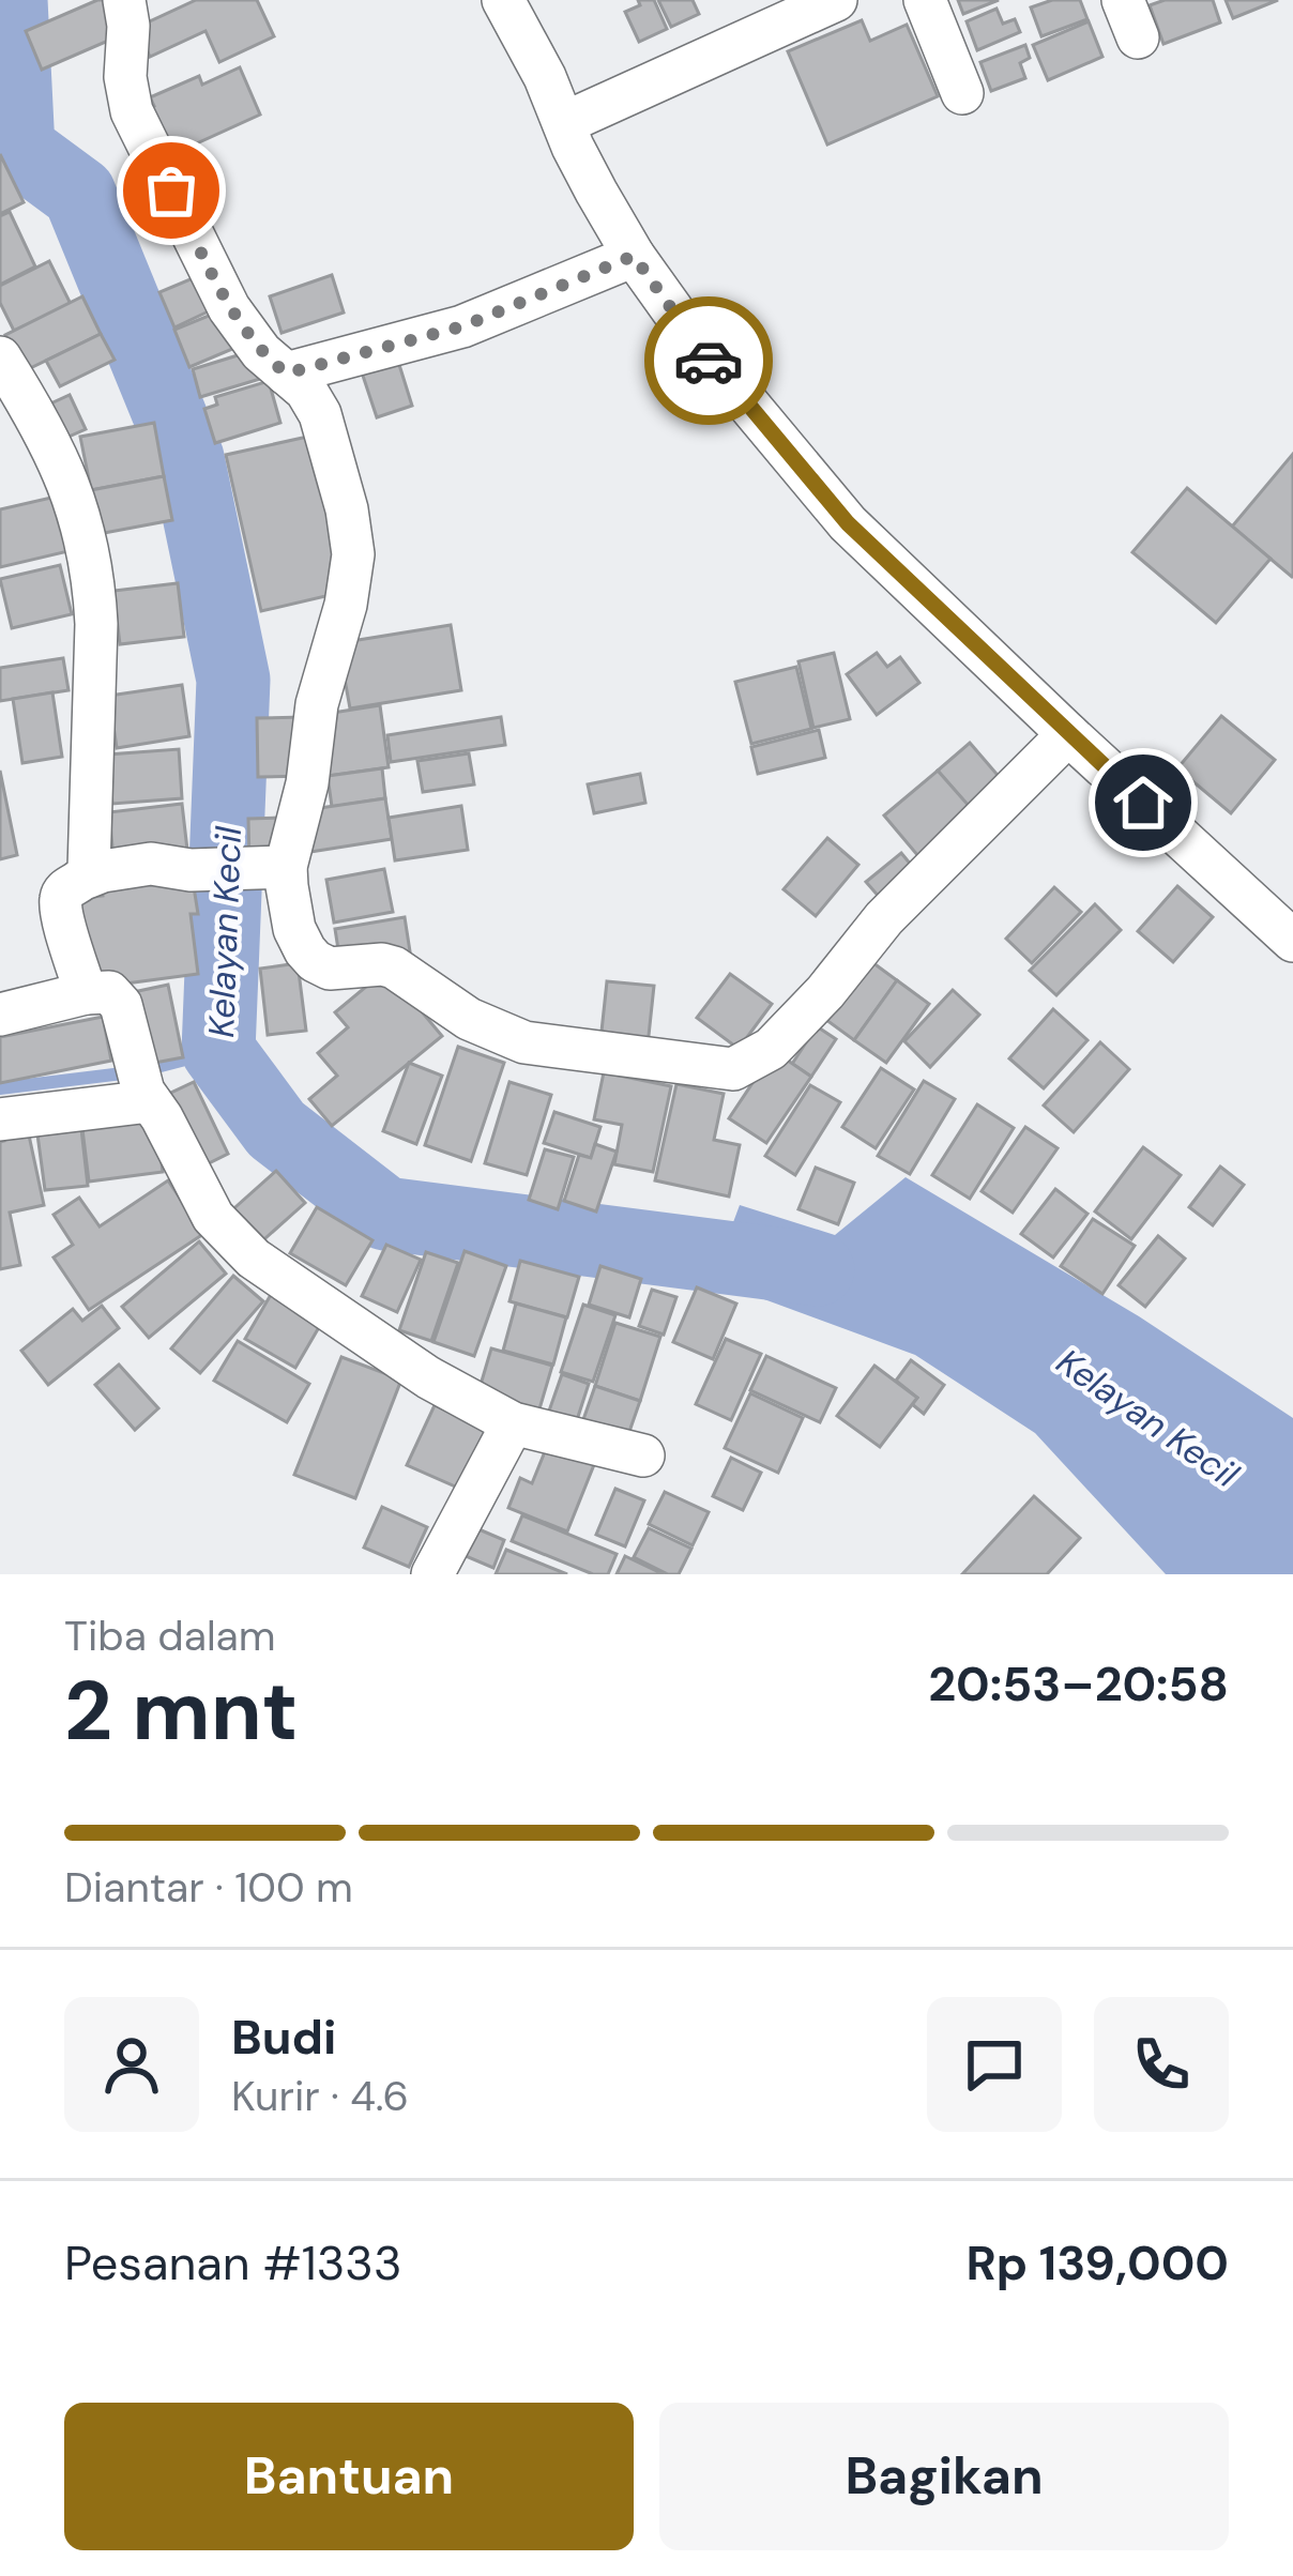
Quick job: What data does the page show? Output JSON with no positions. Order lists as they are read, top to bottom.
{
  "water": ["Kelayan Kecil"],
  "page": {
    "heading": ["2 mnt", "Tiba dalam", "20:53–20:58"],
    "panel": [
      "Budi",
      "Kurir · 4.6",
      "Pesanan #1333",
      "Rp 139,000"
    ],
    "bar": "Diantar · 100 m",
    "buttons": ["Bantuan", "Bagikan"]
  }
}
